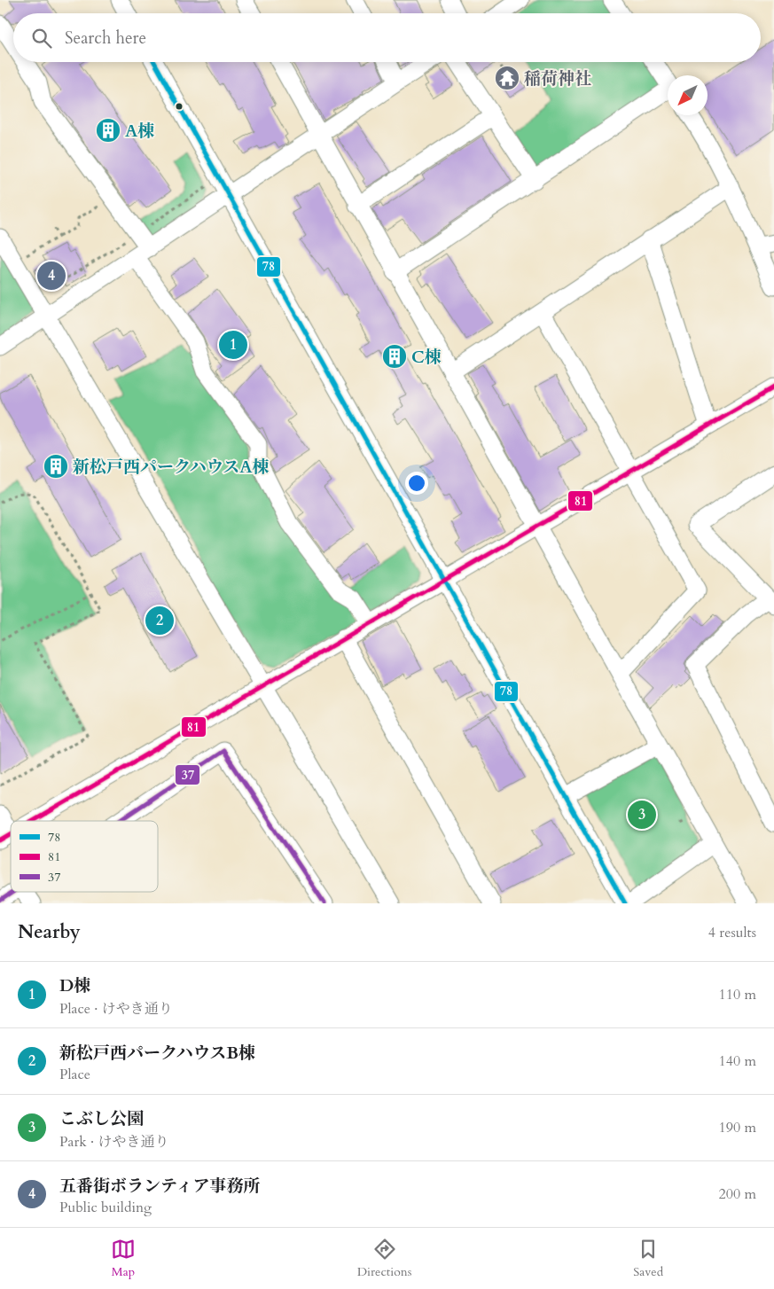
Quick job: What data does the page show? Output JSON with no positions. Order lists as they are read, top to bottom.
{
  "places": {
    "temple": ["稲荷神社"],
    "building": ["A棟", "C棟", "新松戸西パークハウスA棟"]
  },
  "lines": ["transit line 78", "transit line 81", "transit line 37"],
  "legend": ["78", "81", "37"],
  "north": "bottom left",
  "page": {
    "search": "Search here",
    "pins": [
      "4",
      "1",
      "2",
      "3"
    ],
    "heading": ["Nearby", "4 results"],
    "list": [
      {
        "mark": "1",
        "name": "D棟",
        "note": "Place · けやき通り",
        "value": "110 m"
      },
      {
        "mark": "2",
        "name": "新松戸西パークハウスB棟",
        "note": "Place",
        "value": "140 m"
      },
      {
        "mark": "3",
        "name": "こぶし公園",
        "note": "Park · けやき通り",
        "value": "190 m"
      },
      {
        "mark": "4",
        "name": "五番街ボランティア事務所",
        "note": "Public building",
        "value": "200 m"
      }
    ],
    "nav": ["Map", "Directions", "Saved"]
  }
}
